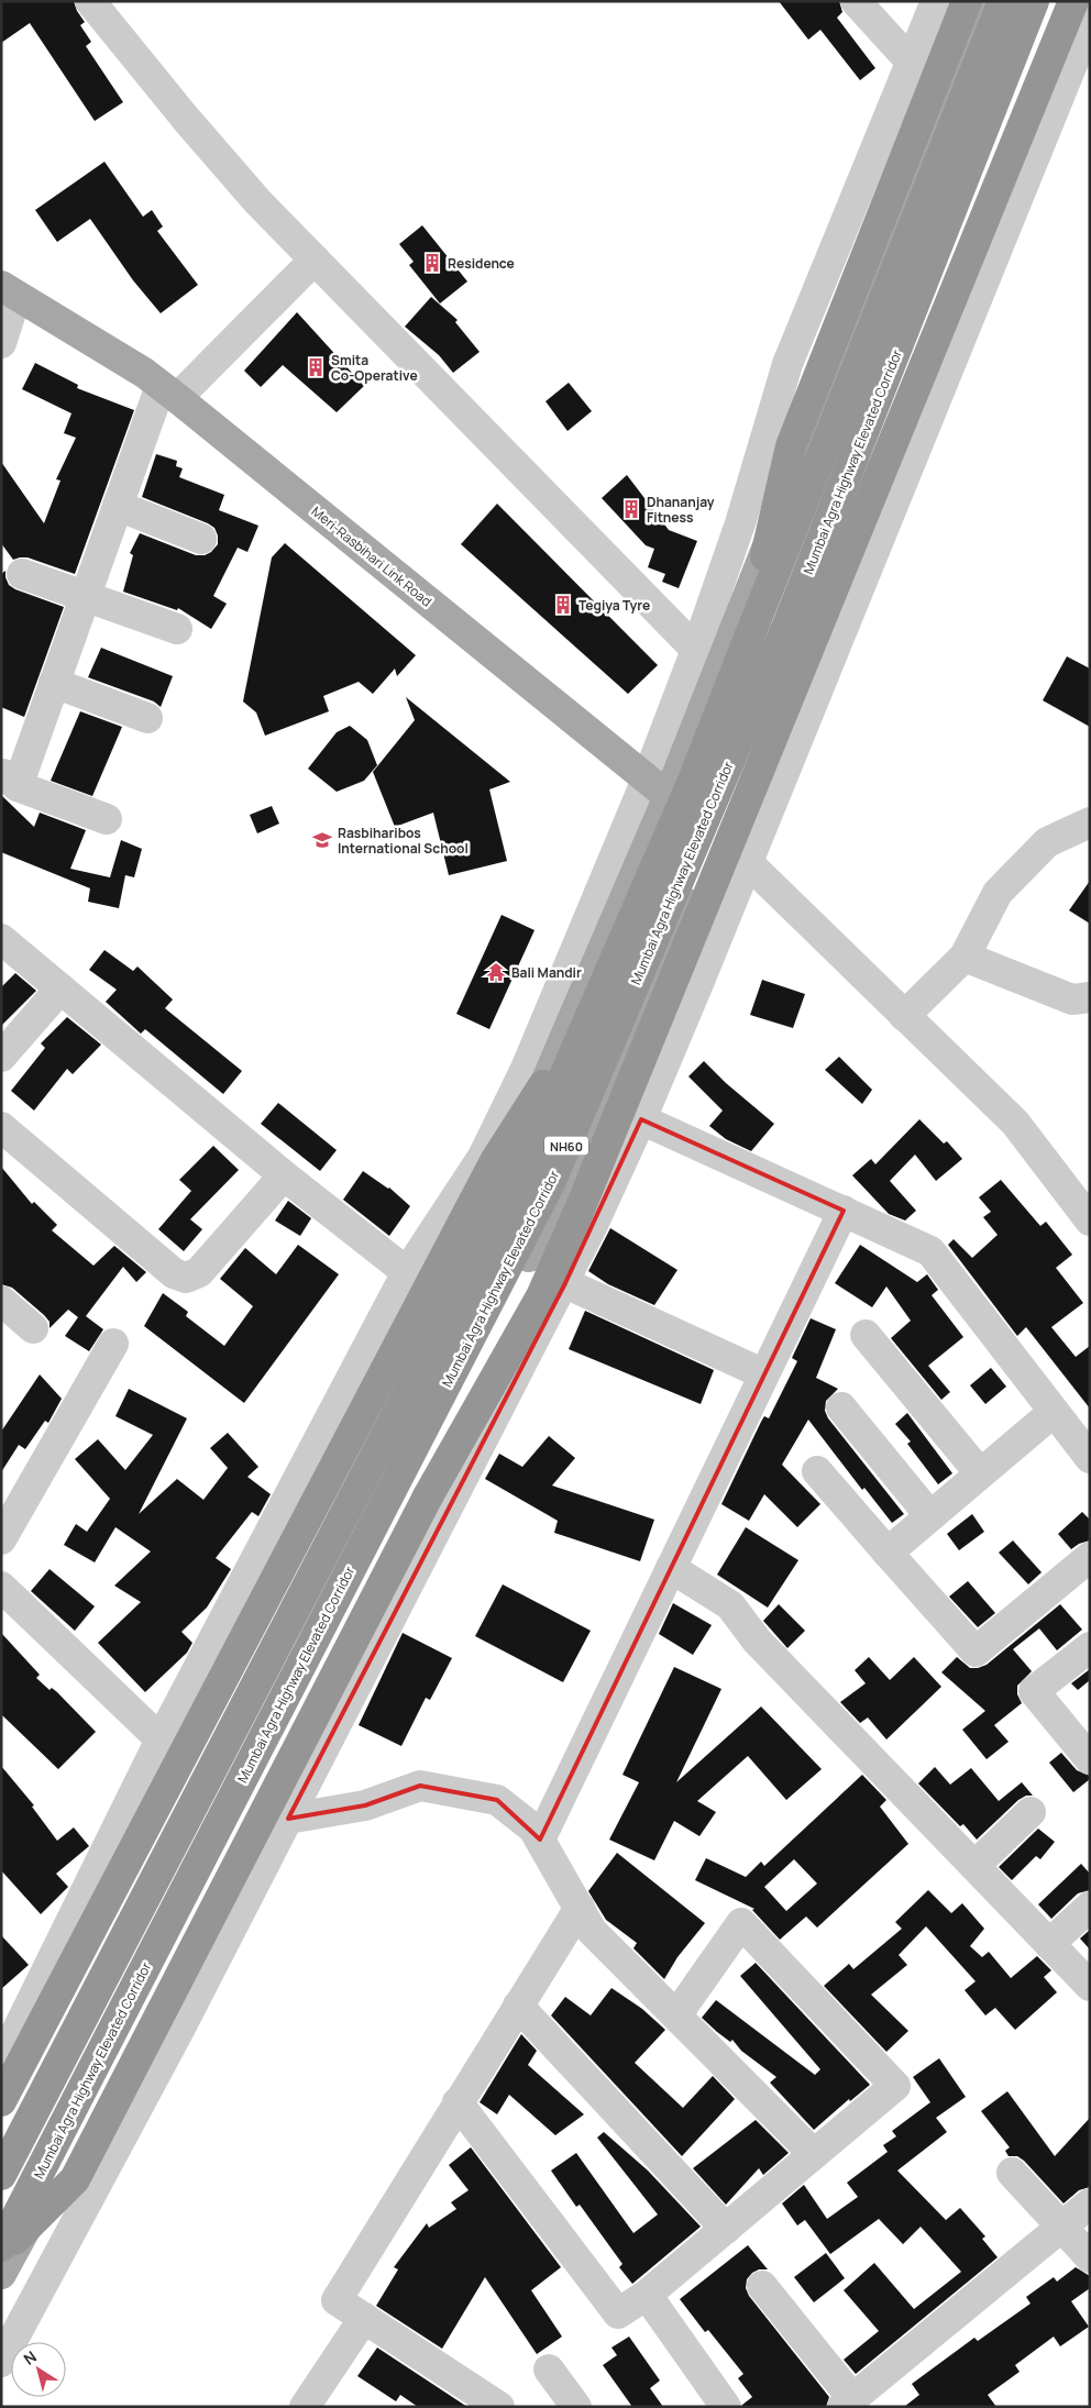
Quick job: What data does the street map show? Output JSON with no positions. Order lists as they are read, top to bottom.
{
  "streets": {
    "highway": ["Mumbai Agra Highway Elevated Corridor", "NH60"],
    "main road": ["Meri-Rasbihari Link Road"]
  },
  "places": {
    "building": [
      "Residence",
      "Smita Co-Operative",
      "Dhananjay Fitness",
      "Tegiya Tyre"
    ],
    "school or university": ["Rasbiharibos International School"],
    "temple": ["Bali Mandir"]
  },
  "north": "top left"
}
